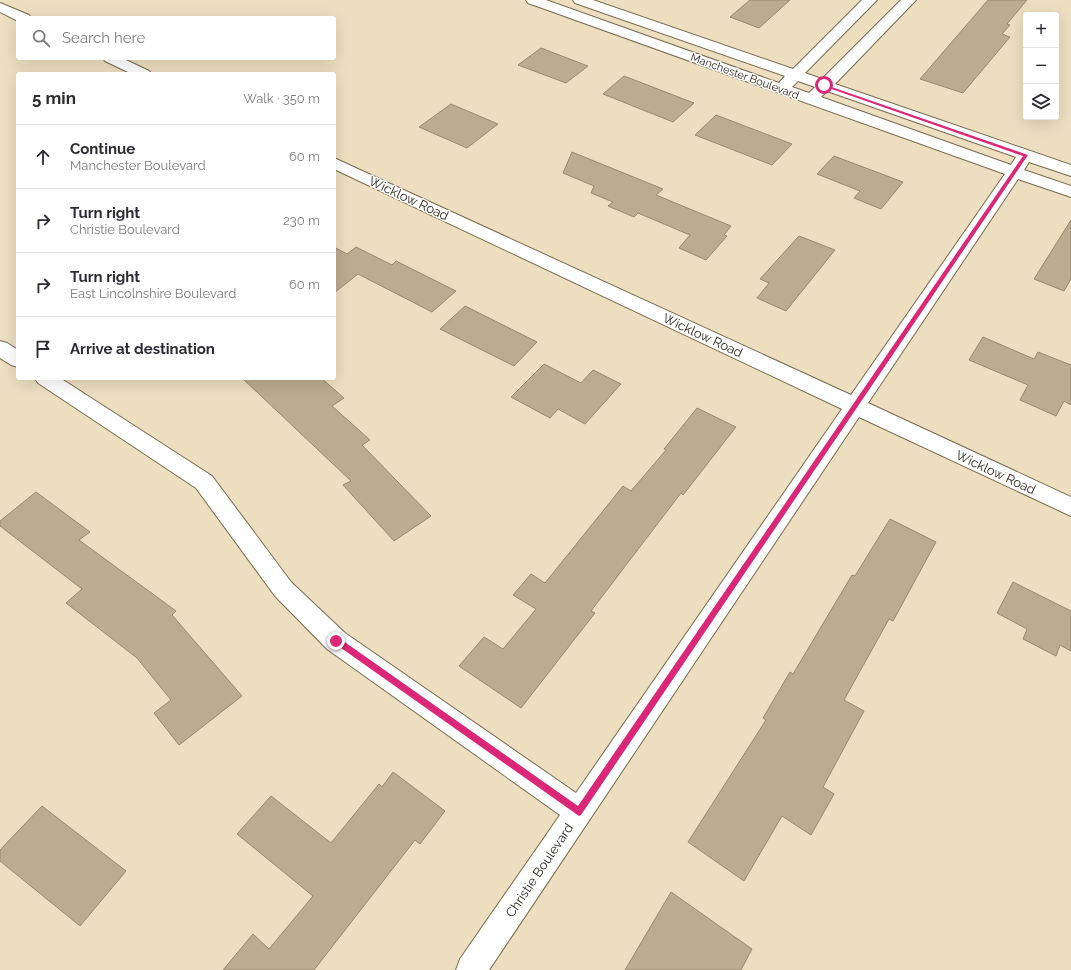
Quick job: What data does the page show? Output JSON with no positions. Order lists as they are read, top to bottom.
{
  "streets": {
    "street": ["Manchester Boulevard", "Wicklow Road", "Christie Boulevard"]
  },
  "crossings": [
    ["Manchester Boulevard", "Christie Boulevard"],
    ["Wicklow Road", "Christie Boulevard"]
  ],
  "page": {
    "map_buttons": ["+", "−"],
    "search": "Search here",
    "heading": ["5 min", "Walk · 350 m"],
    "list": [
      ["Continue", "Manchester Boulevard", "60 m"],
      ["Turn right", "Christie Boulevard", "230 m"],
      ["Turn right", "East Lincolnshire Boulevard", "60 m"],
      "Arrive at destination"
    ]
  }
}
